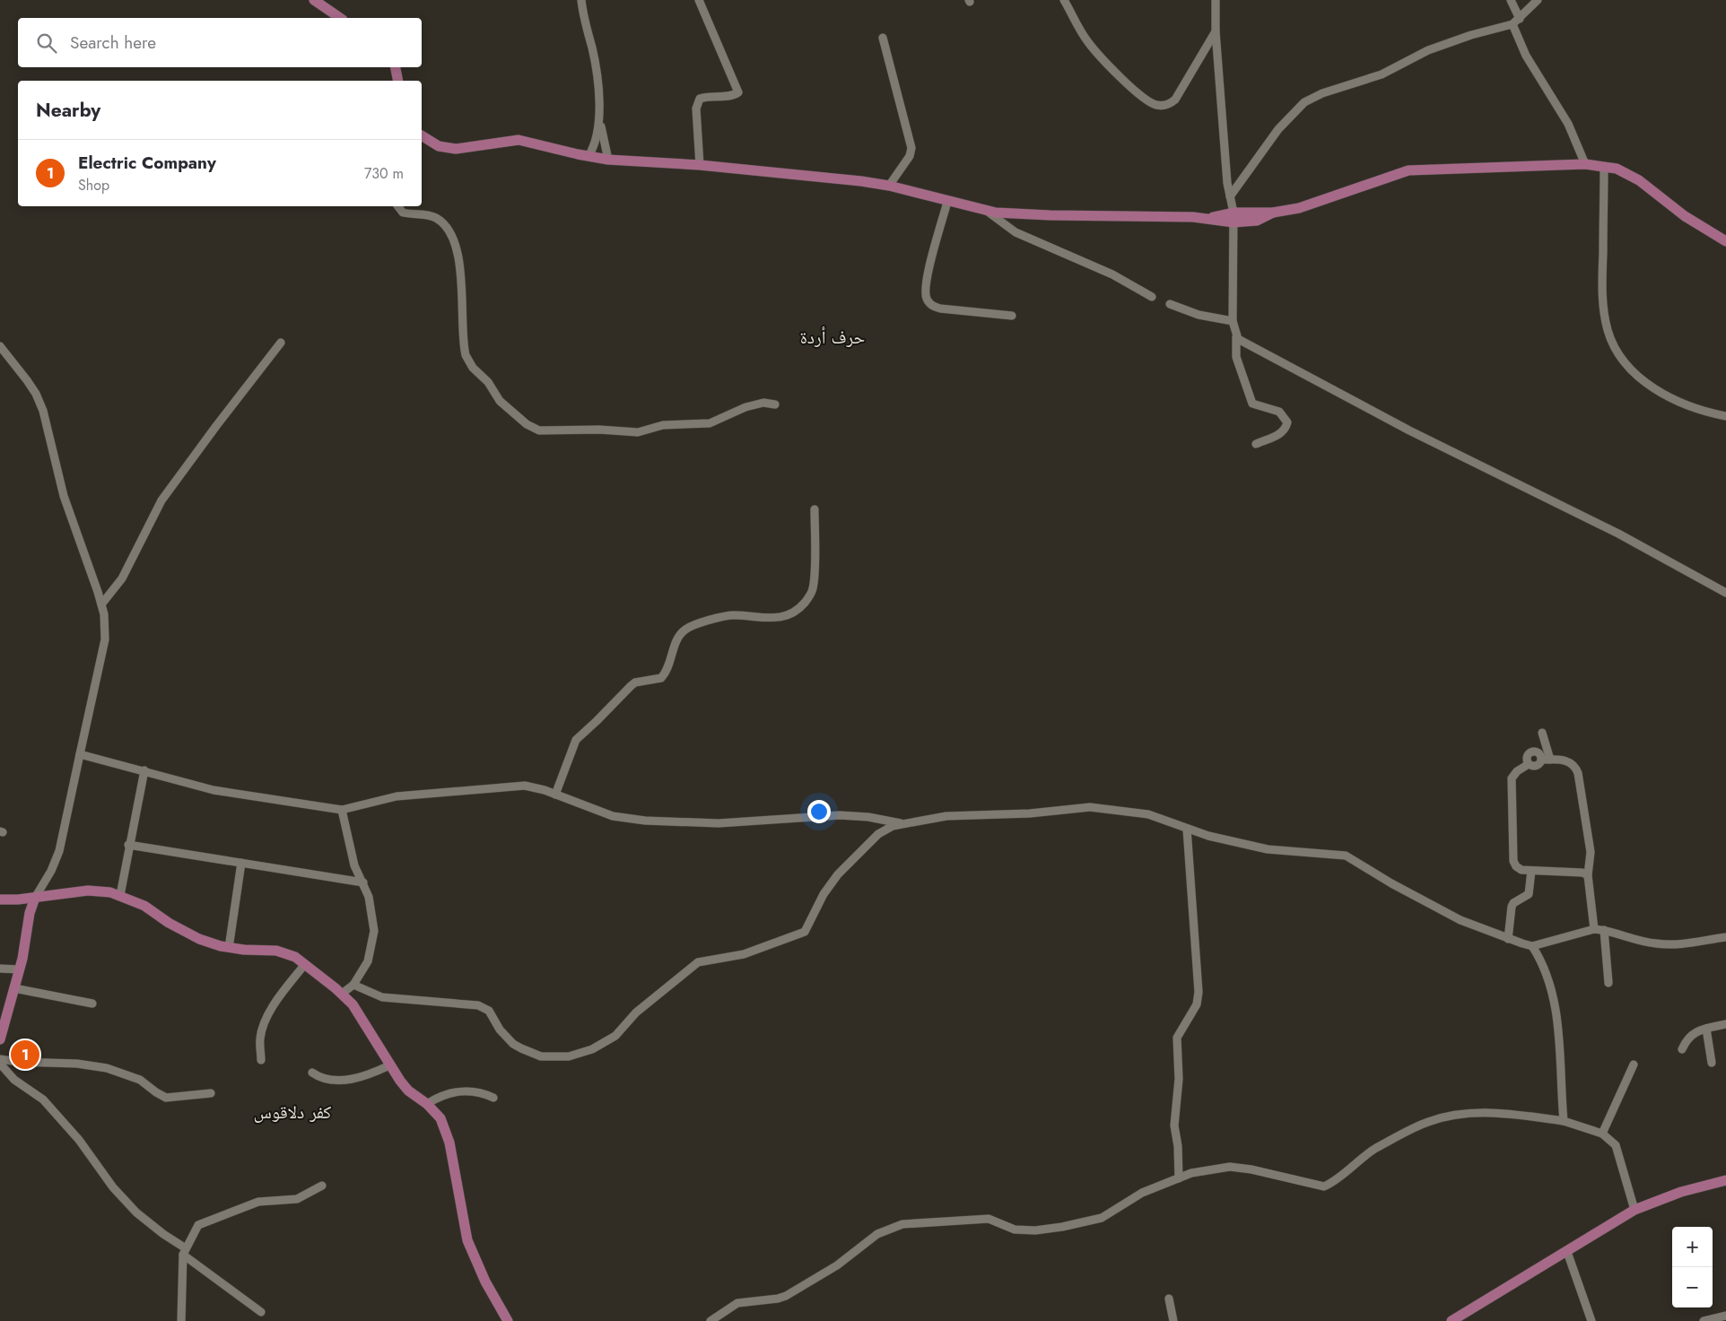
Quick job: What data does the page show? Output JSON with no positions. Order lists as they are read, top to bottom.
{
  "districts": ["حرف أردة", "كفر دلاقوس"],
  "page": {
    "search": "Search here",
    "heading": "Nearby",
    "list": [
      {
        "mark": "1",
        "name": "Electric Company",
        "note": "Shop",
        "value": "730 m"
      }
    ],
    "pins": "1",
    "map_buttons": ["+", "−"]
  }
}
